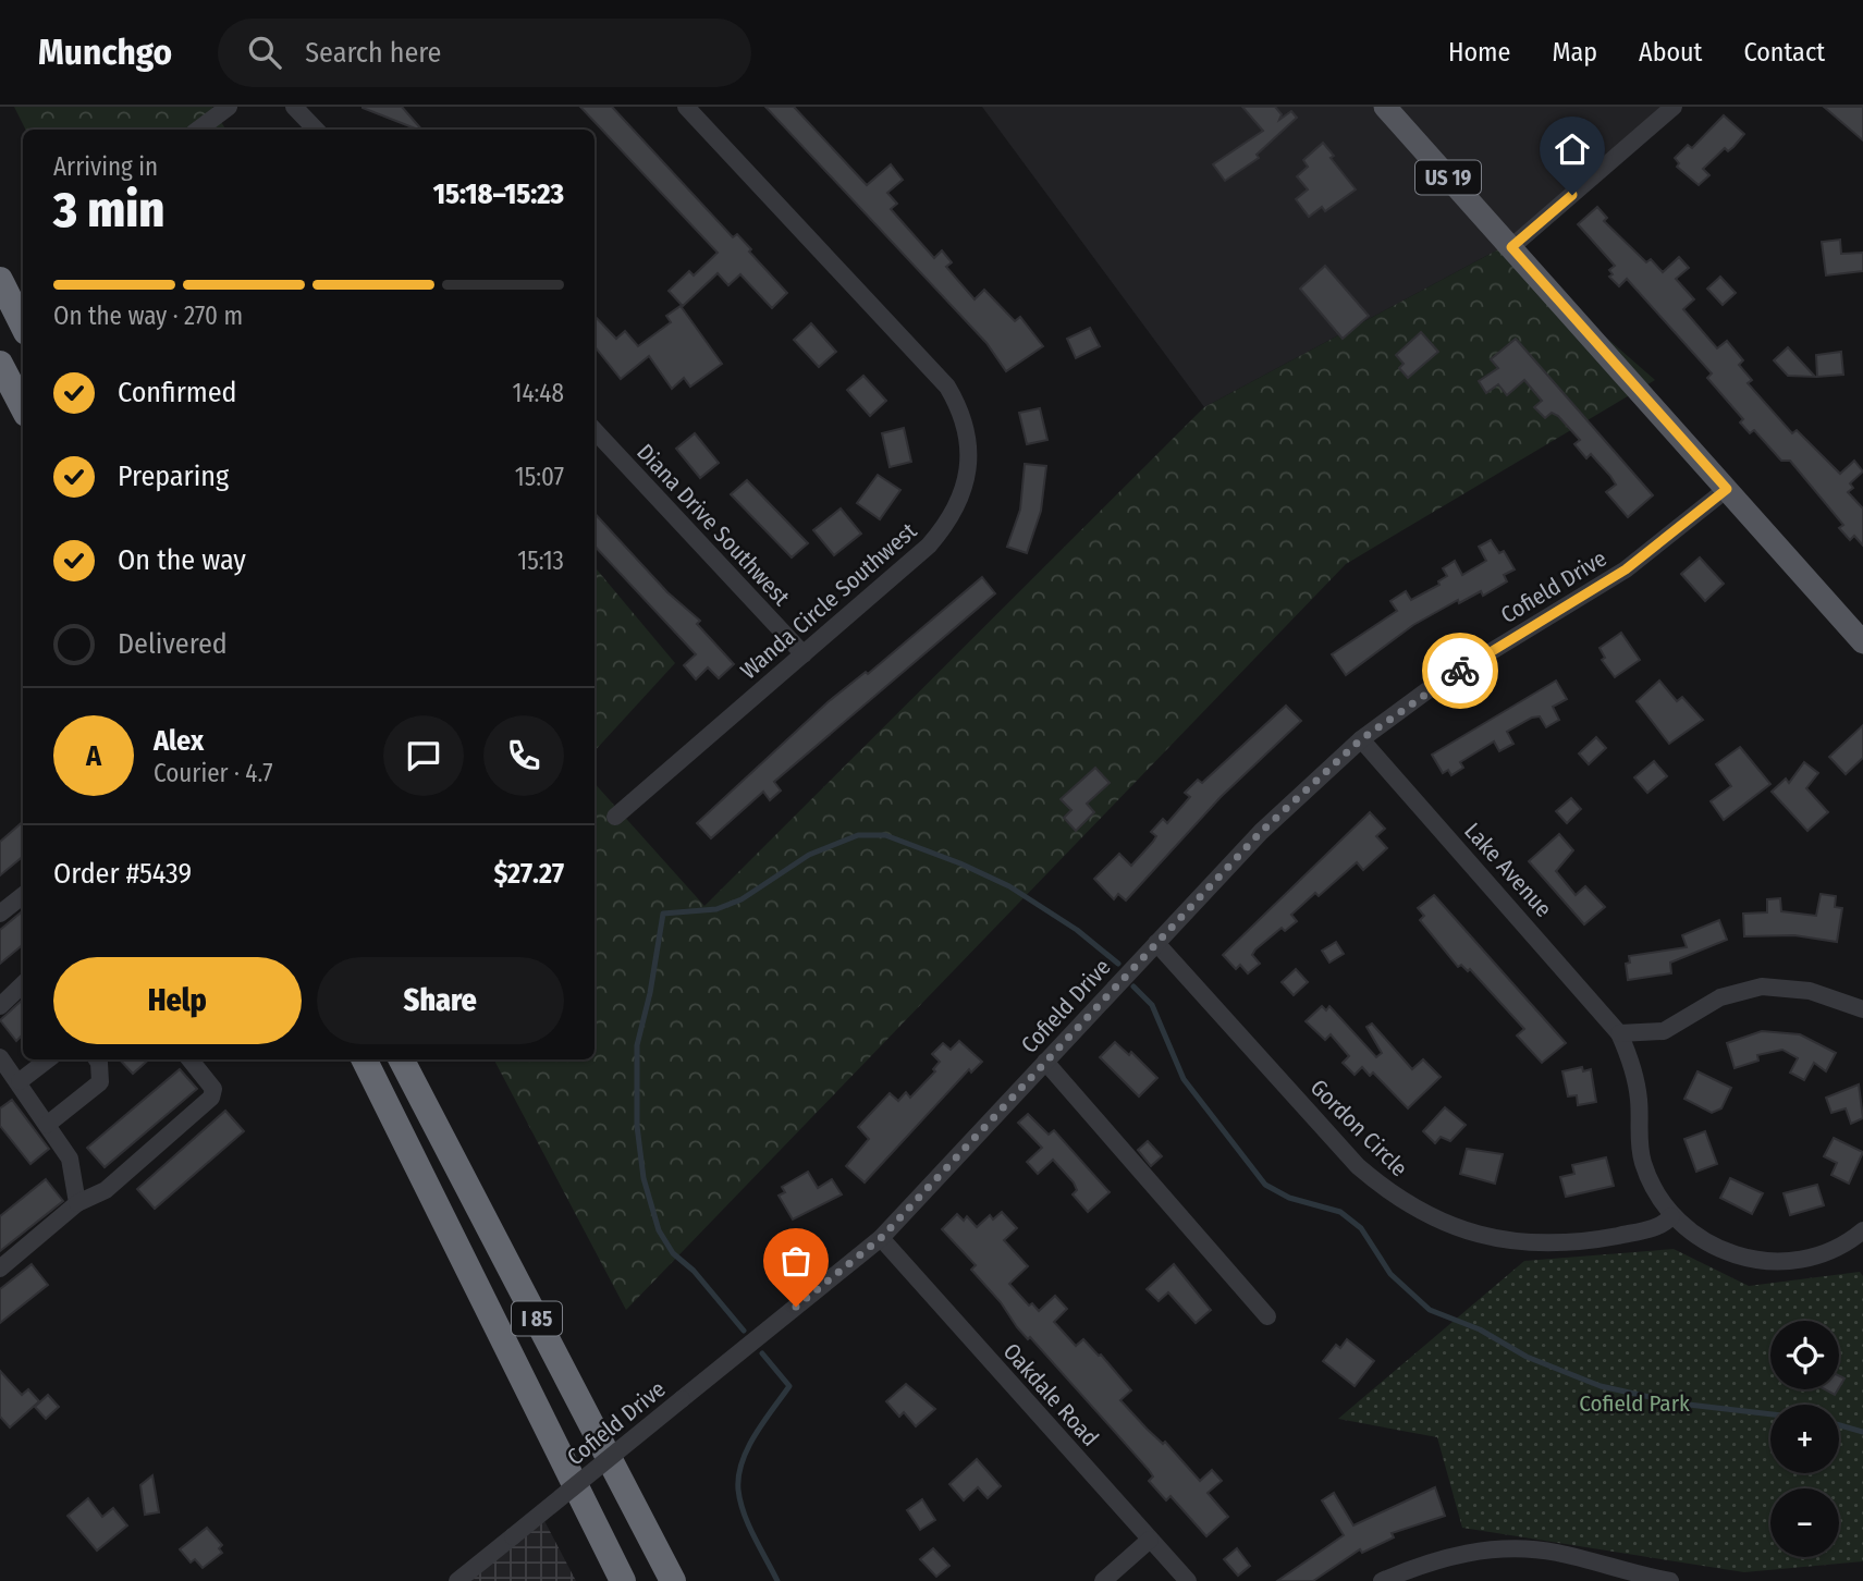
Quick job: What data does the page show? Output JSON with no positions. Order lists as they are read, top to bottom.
{
  "streets": {
    "highway": ["I 85"],
    "main road": ["US 19"],
    "street": [
      "Diana Drive Southwest",
      "Cofield Drive",
      "Wanda Circle Southwest",
      "Lake Avenue",
      "Gordon Circle",
      "Oakdale Road"
    ]
  },
  "crossings": [
    ["US 19", "Cofield Drive"],
    ["Diana Drive Southwest", "Wanda Circle Southwest"],
    ["Cofield Drive", "Lake Avenue"],
    ["Cofield Drive", "Gordon Circle"],
    ["Cofield Drive", "Oakdale Road"]
  ],
  "parks": ["Cofield Park"],
  "page": {
    "header": "Munchgo",
    "search": "Search here",
    "nav": [
      "Home",
      "Map",
      "About",
      "Contact"
    ],
    "heading": ["3 min", "Arriving in", "15:18–15:23"],
    "panel": [
      "Alex",
      "Courier · 4.7",
      "Order #5439",
      "$27.27"
    ],
    "bar": "On the way · 270 m",
    "list": [
      ["Confirmed", "14:48"],
      ["Preparing", "15:07"],
      ["On the way", "15:13"],
      "Delivered"
    ],
    "round": "A",
    "buttons": ["Help", "Share"],
    "map_buttons": ["+", "−"]
  }
}
